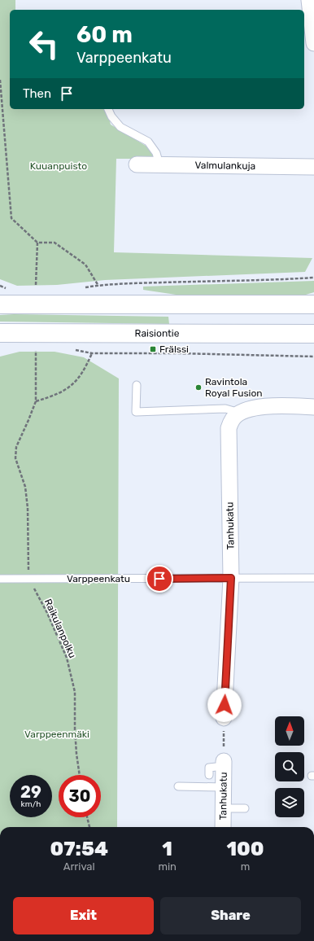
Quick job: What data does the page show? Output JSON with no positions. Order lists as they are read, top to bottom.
{
  "streets": {
    "main road": ["Raisiontie"],
    "street": ["Valmulankuja", "Tanhukatu"],
    "lane": ["Varppeenkatu"],
    "path": ["Raikulanpolku"]
  },
  "crossings": [
    ["Tanhukatu", "Varppeenkatu"],
    ["Varppeenkatu", "Raikulanpolku"]
  ],
  "parks": ["Kuuanpuisto", "Varppeenmäki"],
  "places": {
    "transit": ["Frälssi"],
    "other": ["Ravintola Royal Fusion"]
  },
  "north": "top",
  "page": {
    "turn": ["60 m", "Varppeenkatu"],
    "then": "Then",
    "speed": "29 km/h",
    "limit": "30",
    "eta": [
      "07:54",
      "Arrival",
      "1",
      "min",
      "100",
      "m"
    ],
    "buttons": ["Exit", "Share"]
  }
}
